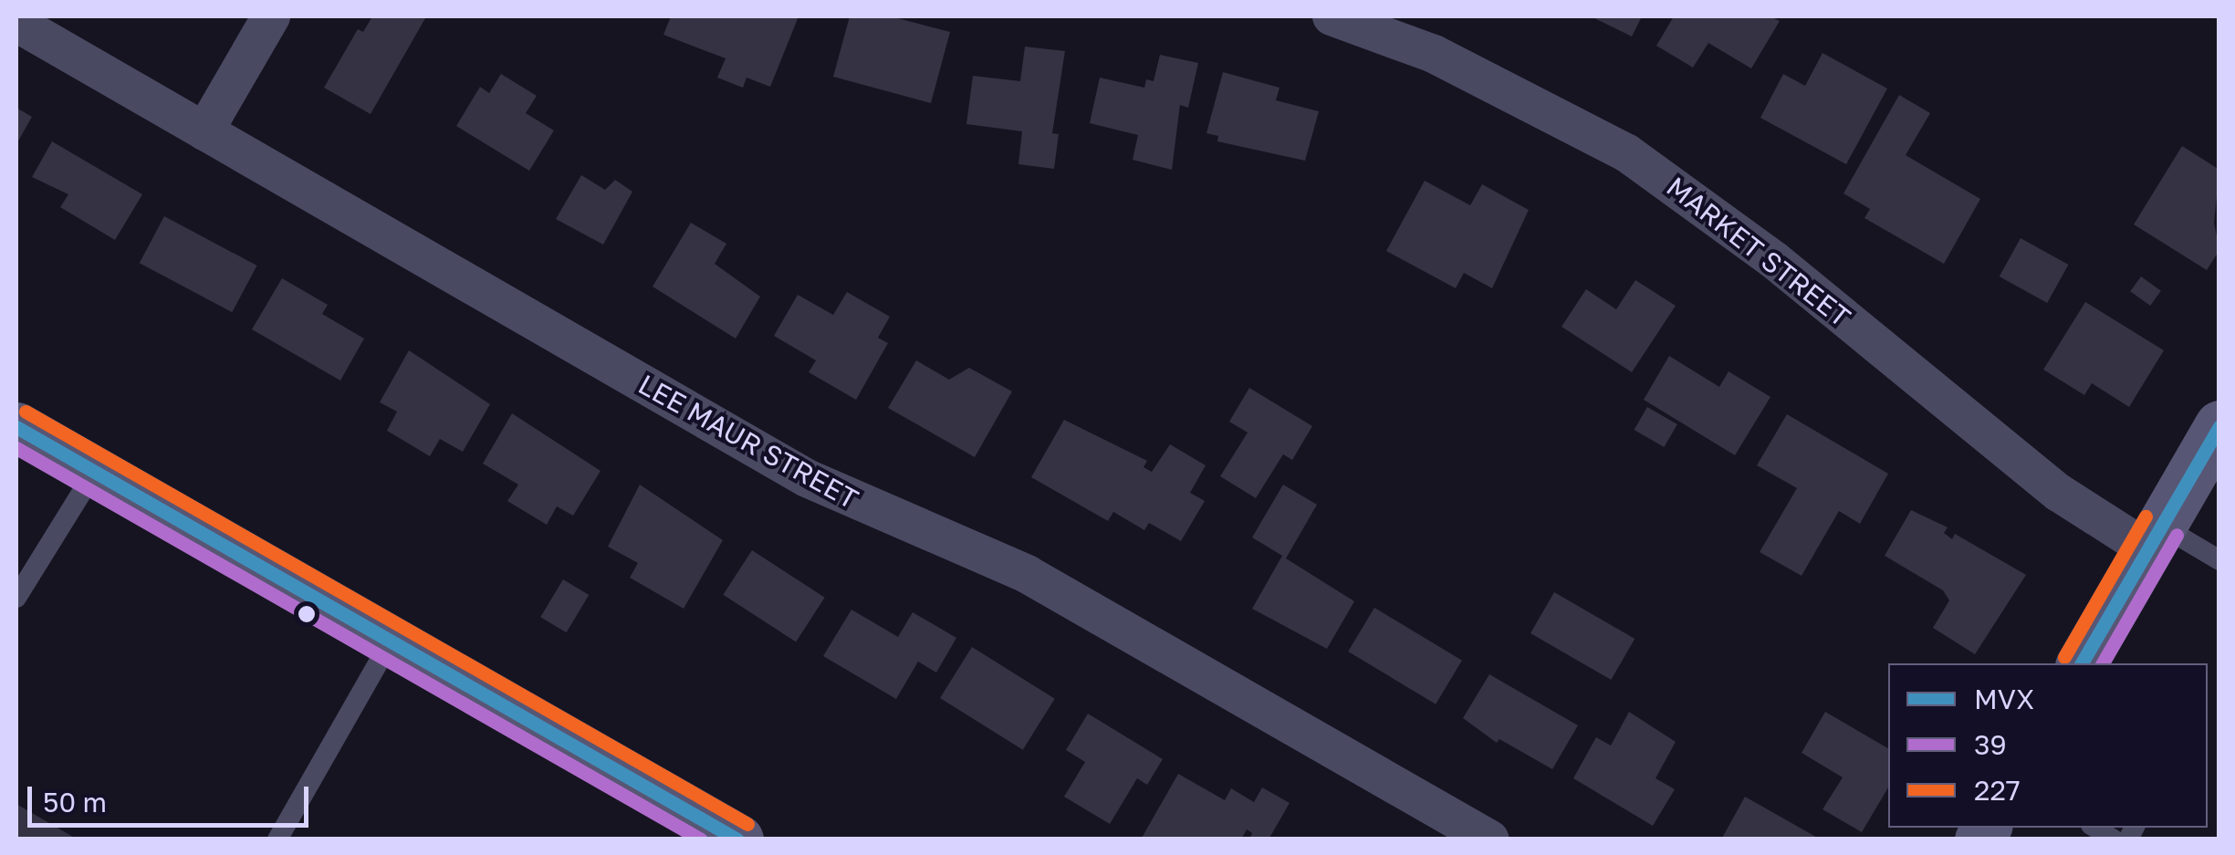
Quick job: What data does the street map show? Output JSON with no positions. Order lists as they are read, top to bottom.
{
  "streets": {
    "street": ["MARKET STREET", "LEE MAUR STREET"]
  },
  "lines": ["transit line 227", "transit line MVX", "transit line 39"],
  "legend": ["MVX", "39", "227"],
  "scale_bar": "50 m"
}
